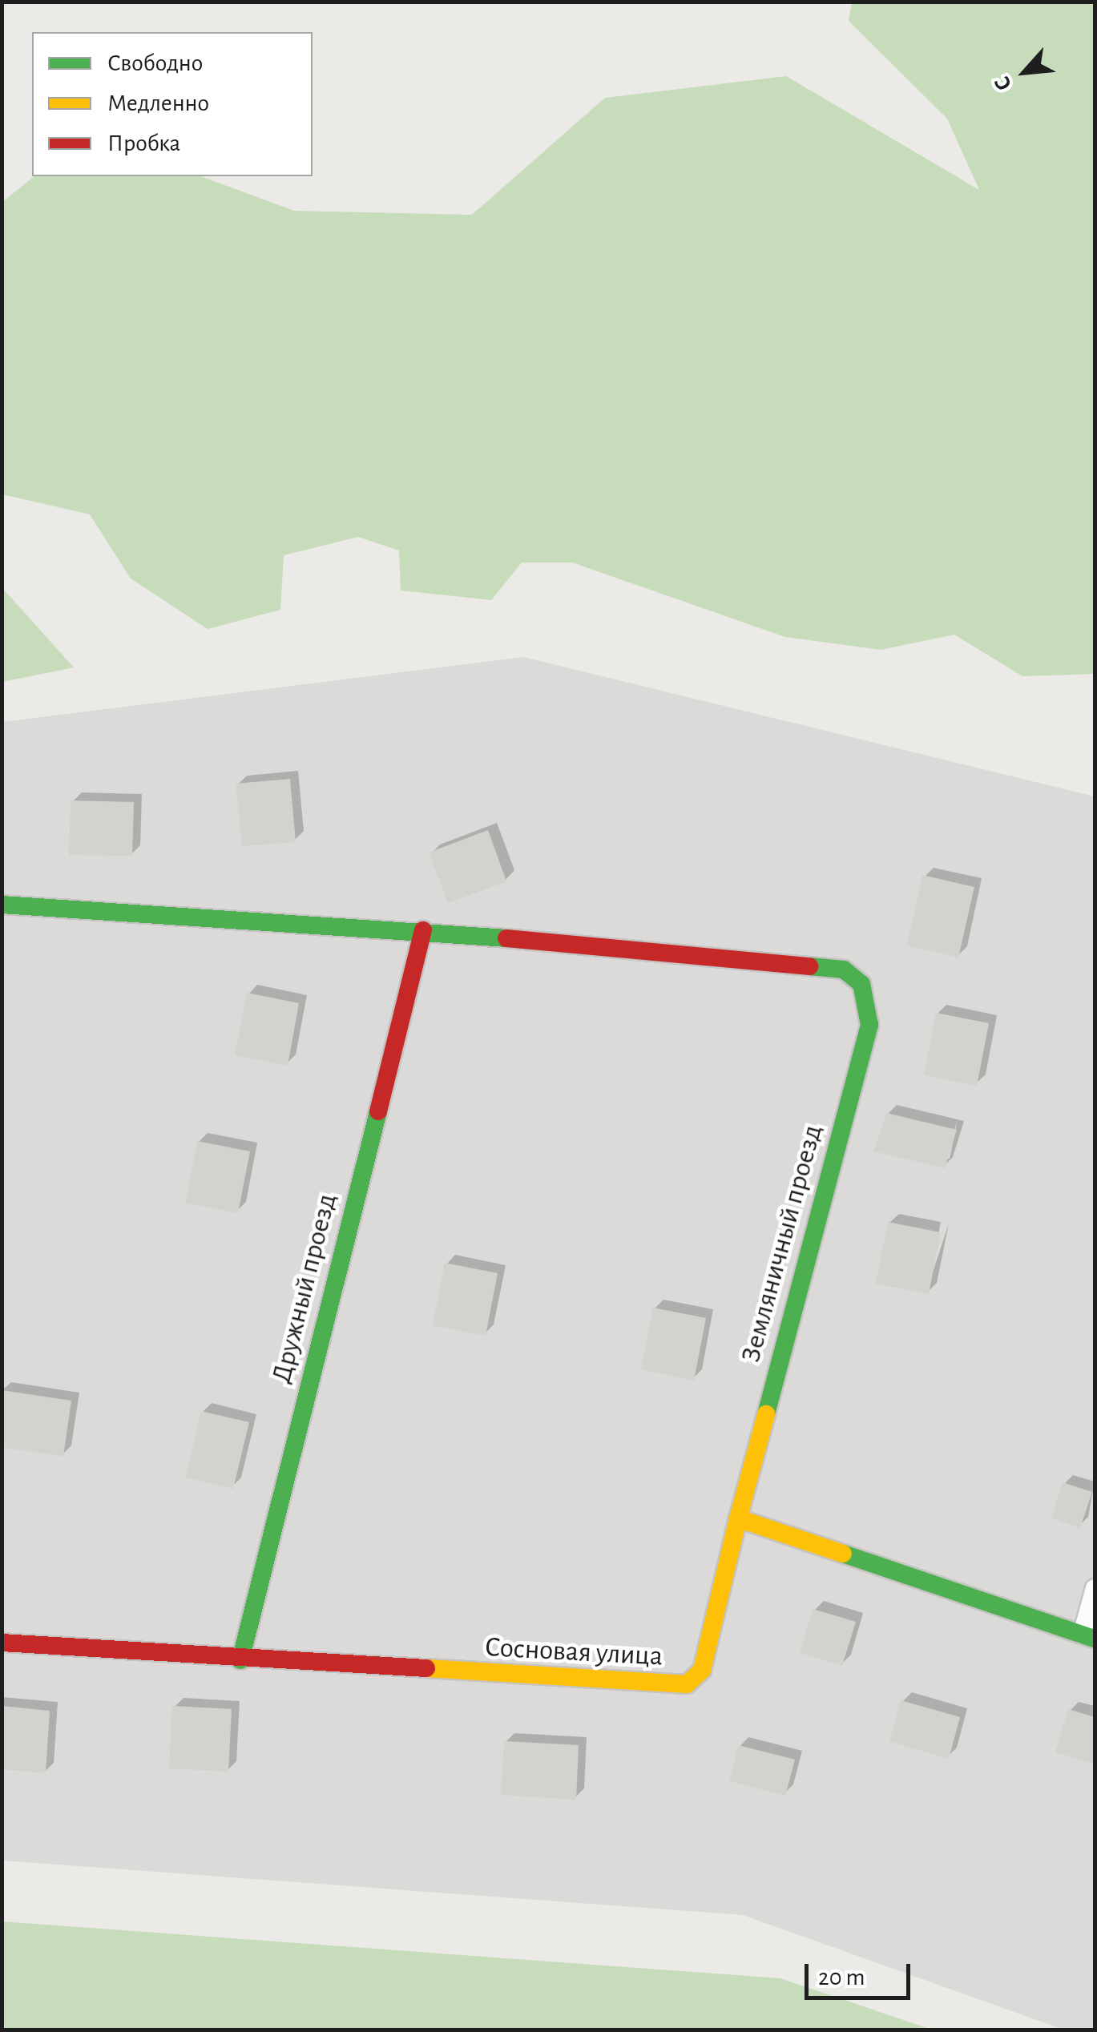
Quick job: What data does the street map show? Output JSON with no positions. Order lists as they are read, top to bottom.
{
  "streets": {
    "street": ["Земляничный проезд", "Дружный проезд", "Сосновая улица"]
  },
  "crossings": [
    ["Земляничный проезд", "Дружный проезд"],
    ["Земляничный проезд", "Сосновая улица"],
    ["Дружный проезд", "Сосновая улица"]
  ],
  "legend": ["Свободно", "Медленно", "Пробка"],
  "scale_bar": "20 m",
  "north": "bottom left"
}
